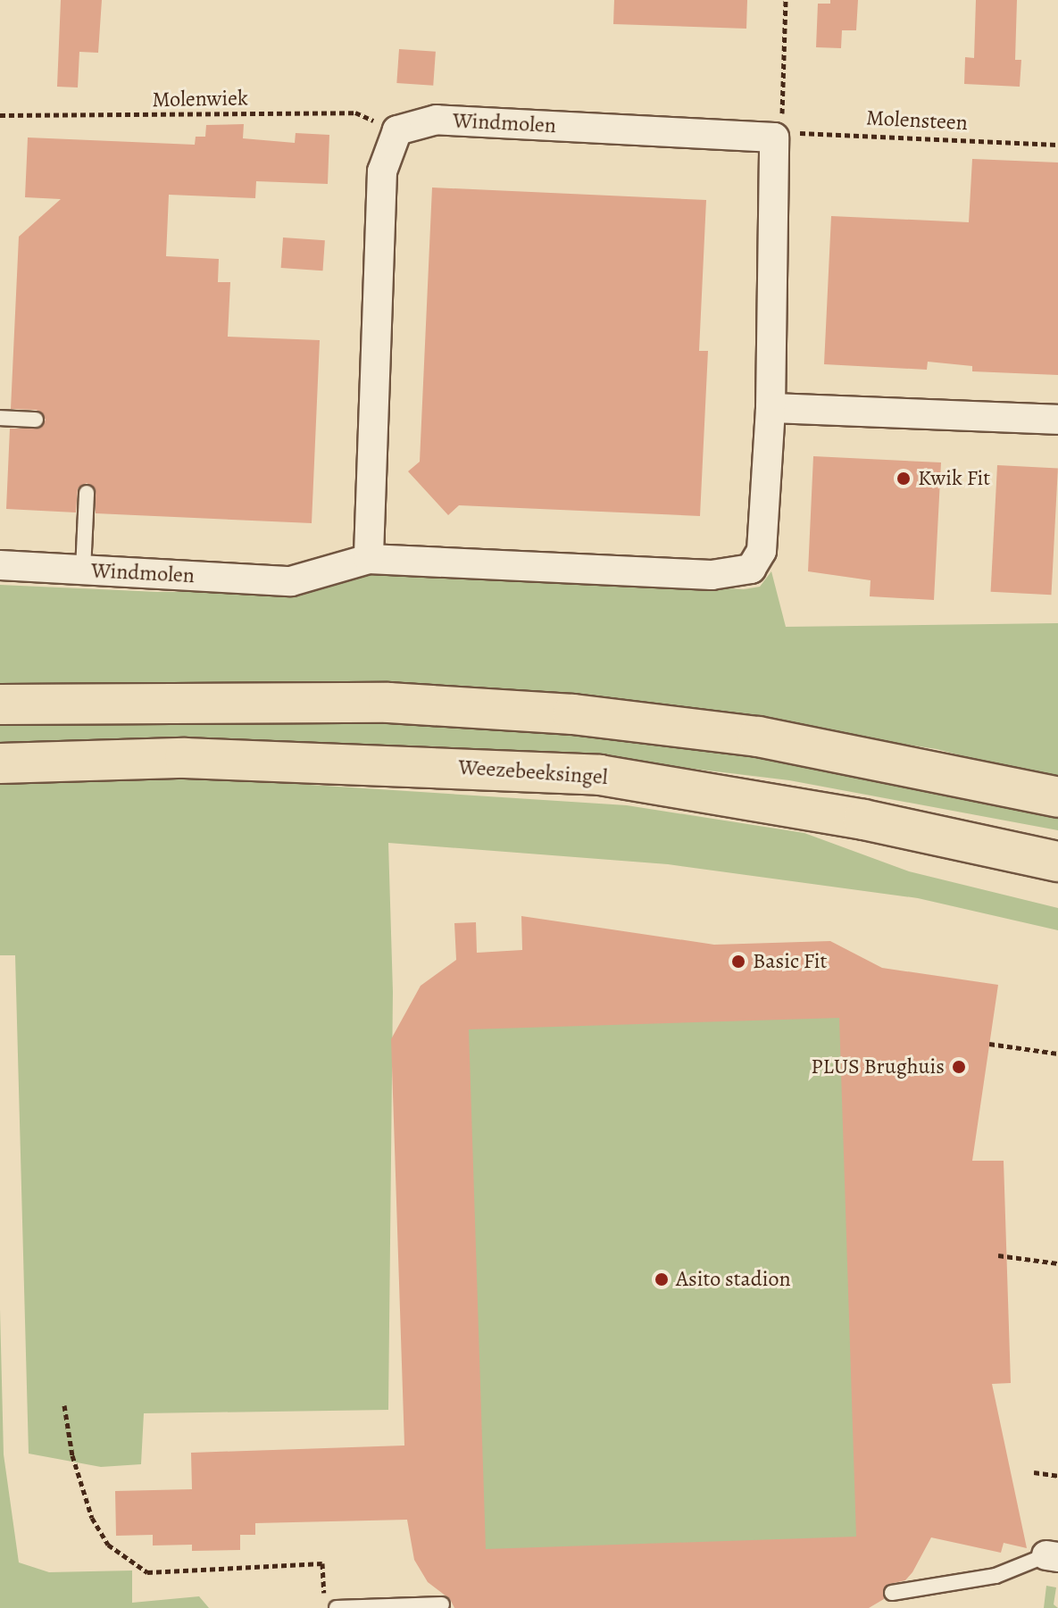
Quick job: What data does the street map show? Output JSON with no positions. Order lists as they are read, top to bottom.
{
  "streets": {
    "main road": ["Weezebeeksingel"],
    "street": ["Windmolen"],
    "path": ["Molenwiek", "Molensteen"]
  },
  "crossings": [
    ["Molenwiek", "Windmolen"],
    ["Molensteen", "Windmolen"]
  ],
  "places": [
    "Kwik Fit",
    "Basic Fit",
    "PLUS Brughuis",
    "Asito stadion"
  ]
}
